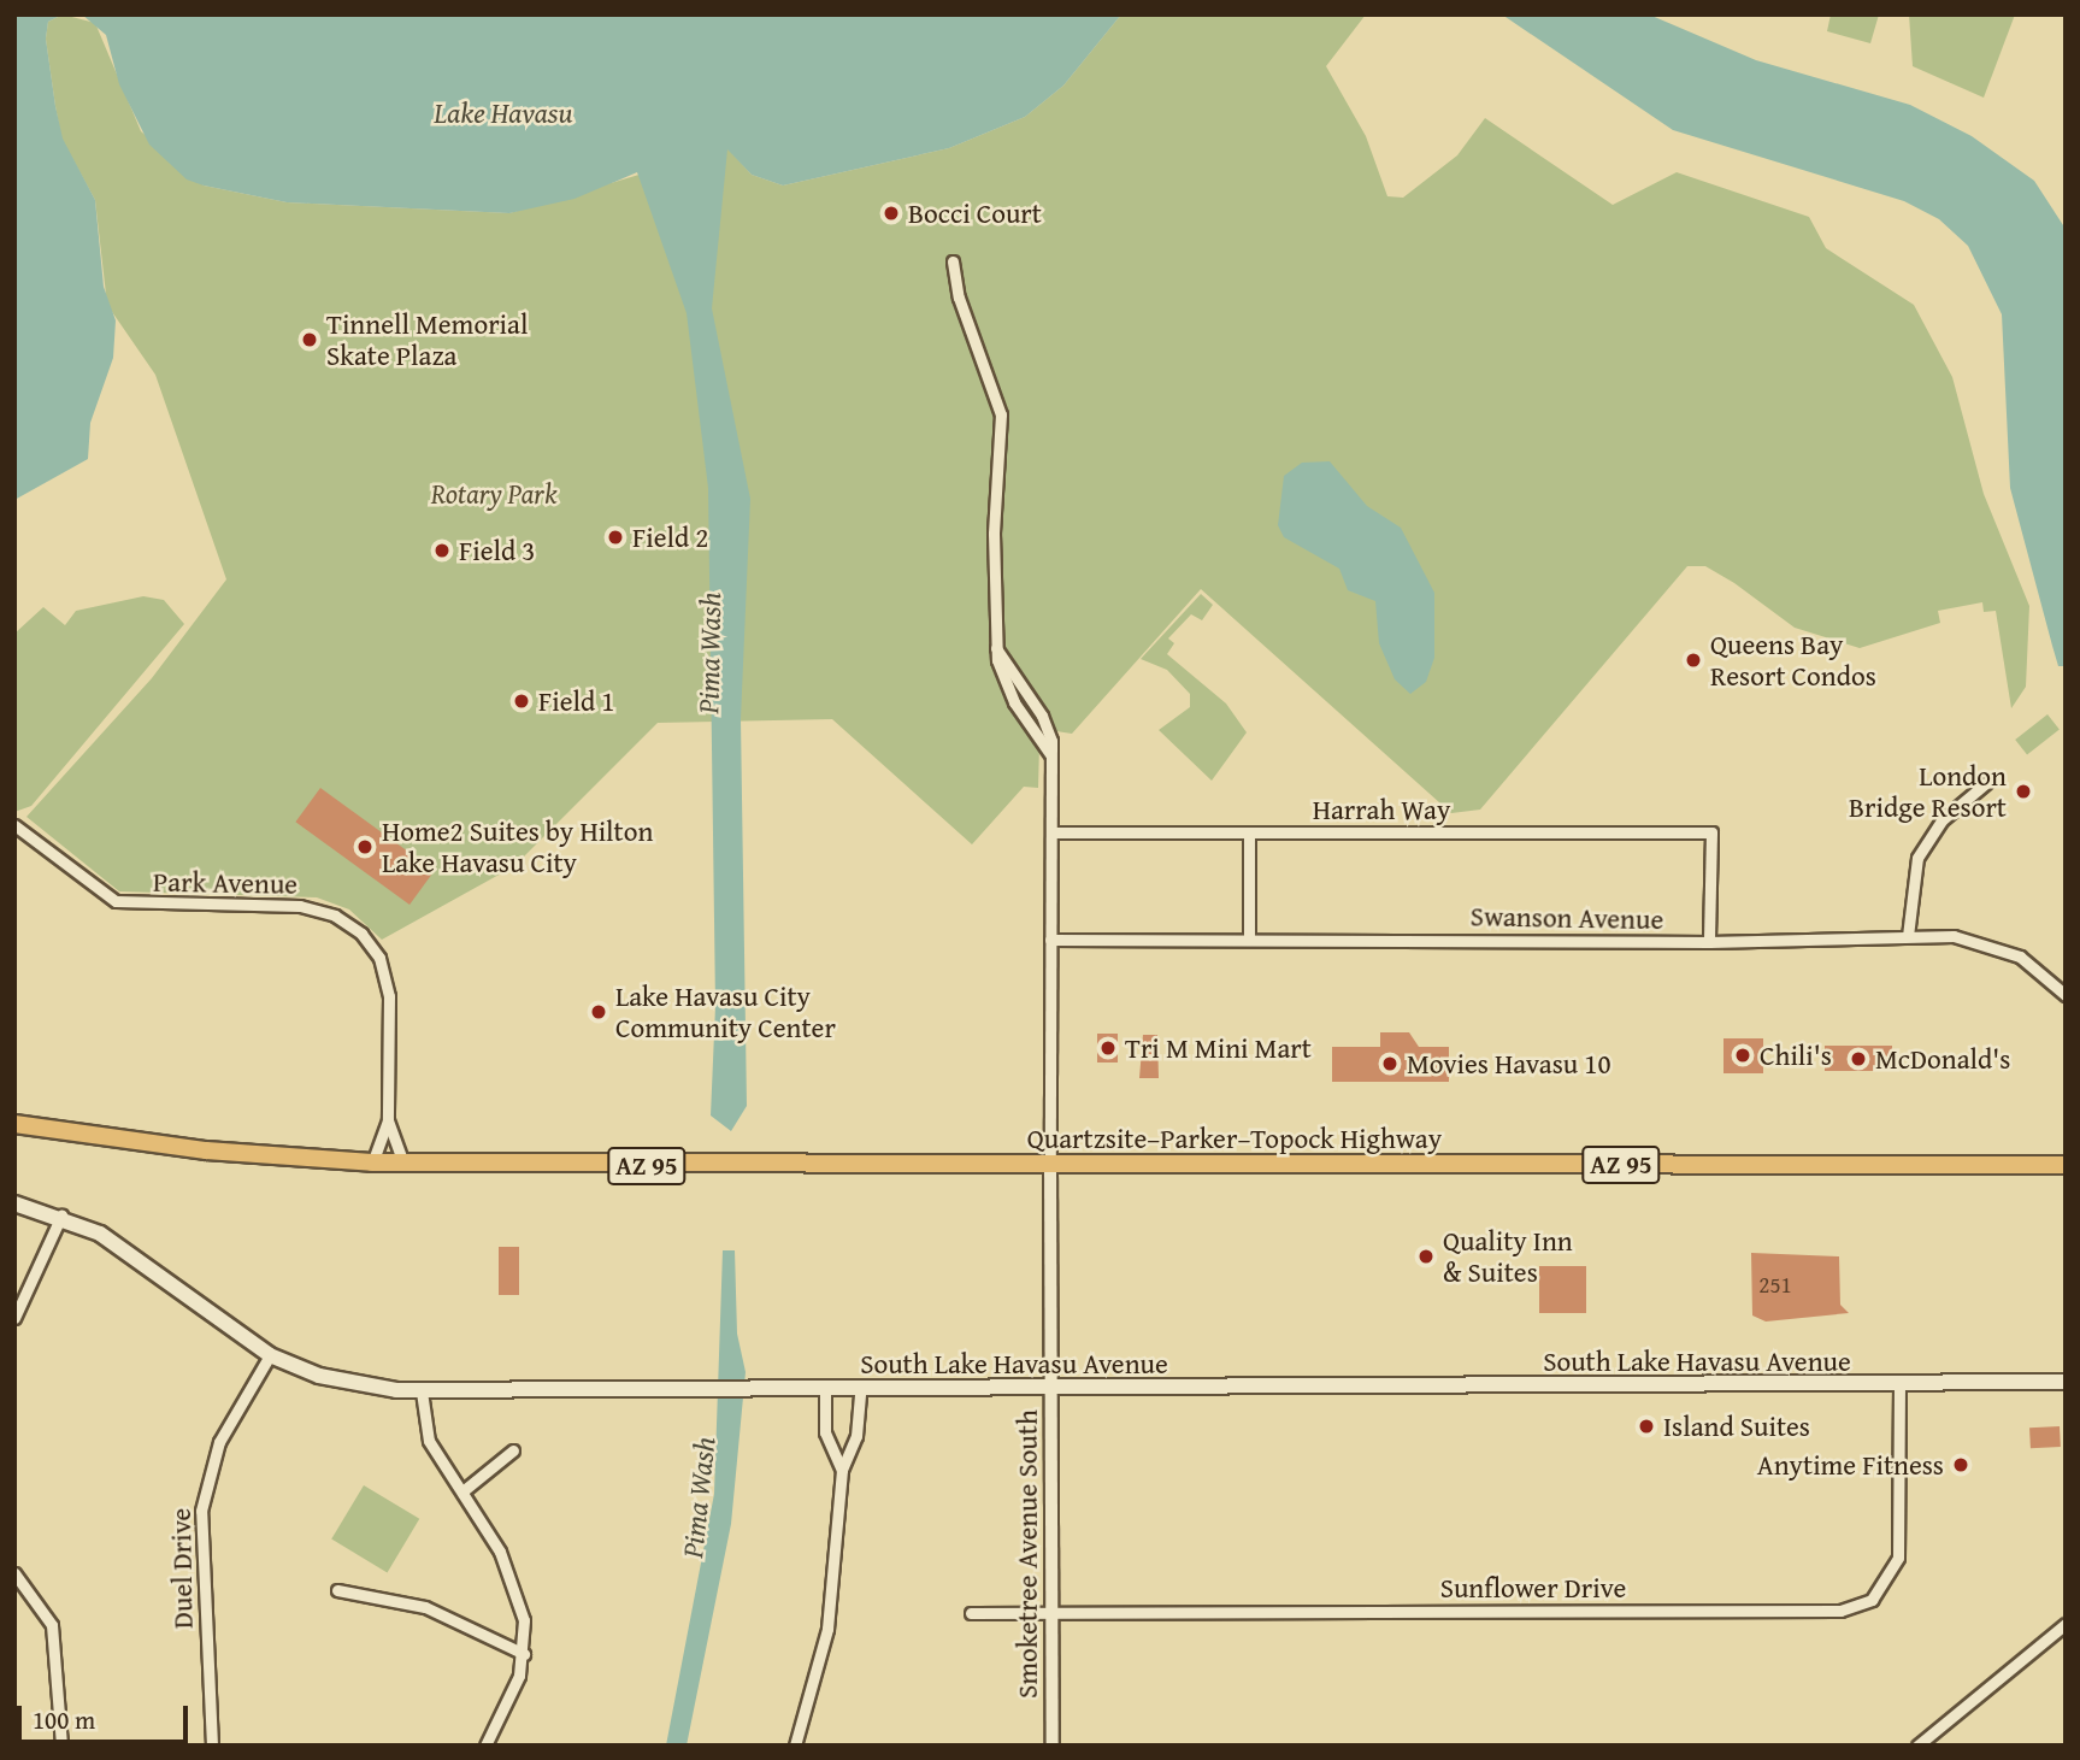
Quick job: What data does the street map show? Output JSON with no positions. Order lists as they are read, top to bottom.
{
  "streets": {
    "highway": ["Quartzsite–Parker–Topock Highway", "AZ 95"],
    "main road": ["South Lake Havasu Avenue"],
    "street": [
      "Harrah Way",
      "Park Avenue",
      "Swanson Avenue",
      "Smoketree Avenue South",
      "Duel Drive",
      "Sunflower Drive"
    ]
  },
  "crossings": [
    ["Harrah Way", "Swanson Avenue"],
    ["Harrah Way", "Smoketree Avenue South"],
    ["Park Avenue", "Quartzsite–Parker–Topock Highway"],
    ["Park Avenue", "AZ 95"],
    ["Swanson Avenue", "Smoketree Avenue South"],
    ["Quartzsite–Parker–Topock Highway", "AZ 95"],
    ["Quartzsite–Parker–Topock Highway", "Smoketree Avenue South"],
    ["South Lake Havasu Avenue", "Smoketree Avenue South"],
    ["South Lake Havasu Avenue", "Duel Drive"],
    ["South Lake Havasu Avenue", "Sunflower Drive"],
    ["Smoketree Avenue South", "Sunflower Drive"]
  ],
  "water": ["Lake Havasu", "Pima Wash"],
  "parks": ["Rotary Park"],
  "places": [
    "Bocci Court",
    "Tinnell Memorial Skate Plaza",
    "Field 2",
    "Field 3",
    "Queens Bay Resort Condos",
    "Field 1",
    "London Bridge Resort",
    "Home2 Suites by Hilton Lake Havasu City",
    "Lake Havasu City Community Center",
    "Tri M Mini Mart",
    "Chili's",
    "McDonald's",
    "Movies Havasu 10",
    "Quality Inn & Suites",
    "Island Suites",
    "Anytime Fitness"
  ],
  "house_numbers": ["251"],
  "scale_bar": "100 m"
}
